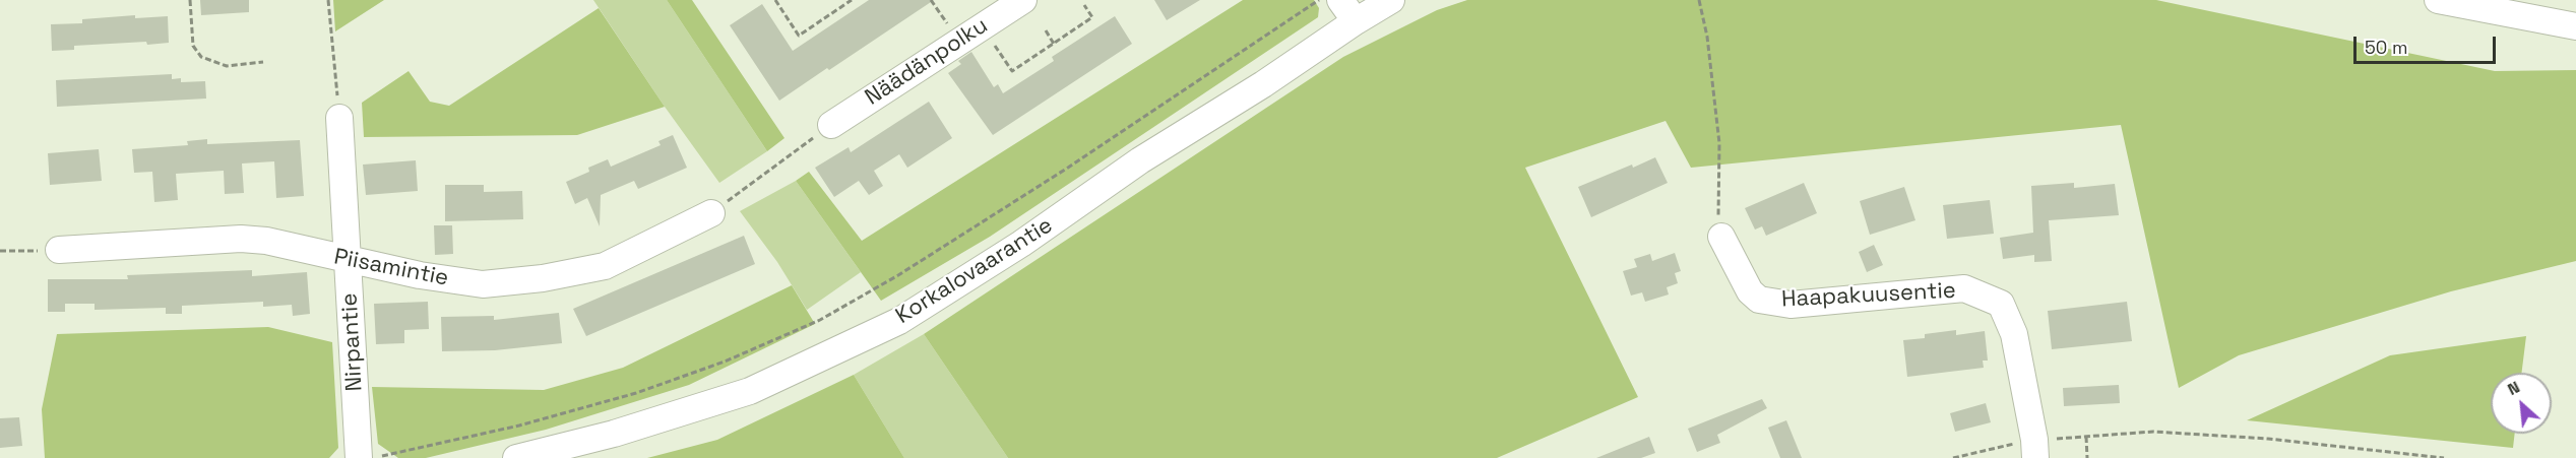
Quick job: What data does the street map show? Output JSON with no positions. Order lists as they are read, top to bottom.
{
  "streets": {
    "street": [
      "Näädänpolku",
      "Piisamintie",
      "Korkalovaarantie",
      "Haapakuusentie",
      "Nirpantie"
    ]
  },
  "crossings": [
    ["Piisamintie", "Nirpantie"]
  ],
  "scale_bar": "50 m",
  "north": "top left"
}
